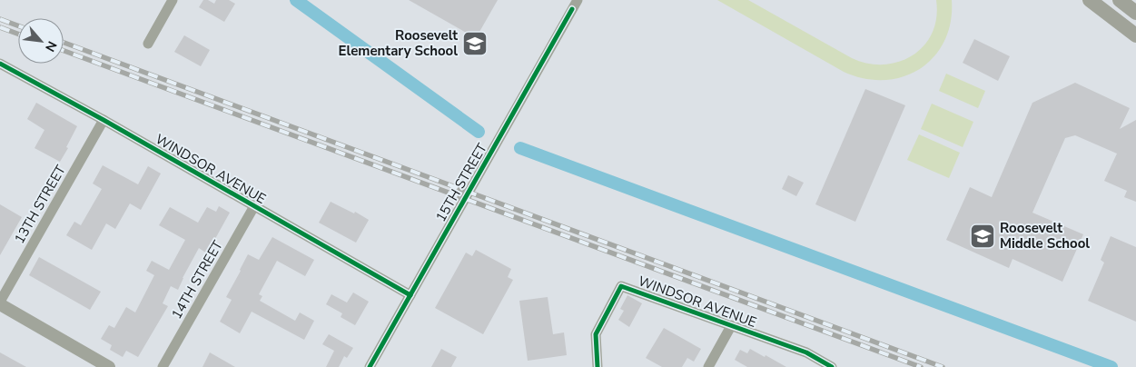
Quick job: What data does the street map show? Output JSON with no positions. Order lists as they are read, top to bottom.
{
  "streets": {
    "street": [
      "WINDSOR AVENUE",
      "15TH STREET",
      "13TH STREET",
      "14TH STREET"
    ]
  },
  "crossings": [
    ["WINDSOR AVENUE", "15TH STREET"],
    ["WINDSOR AVENUE", "13TH STREET"],
    ["WINDSOR AVENUE", "14TH STREET"]
  ],
  "places": {
    "school or university": ["Roosevelt Elementary School", "Roosevelt Middle School"]
  },
  "north": "bottom right"
}
